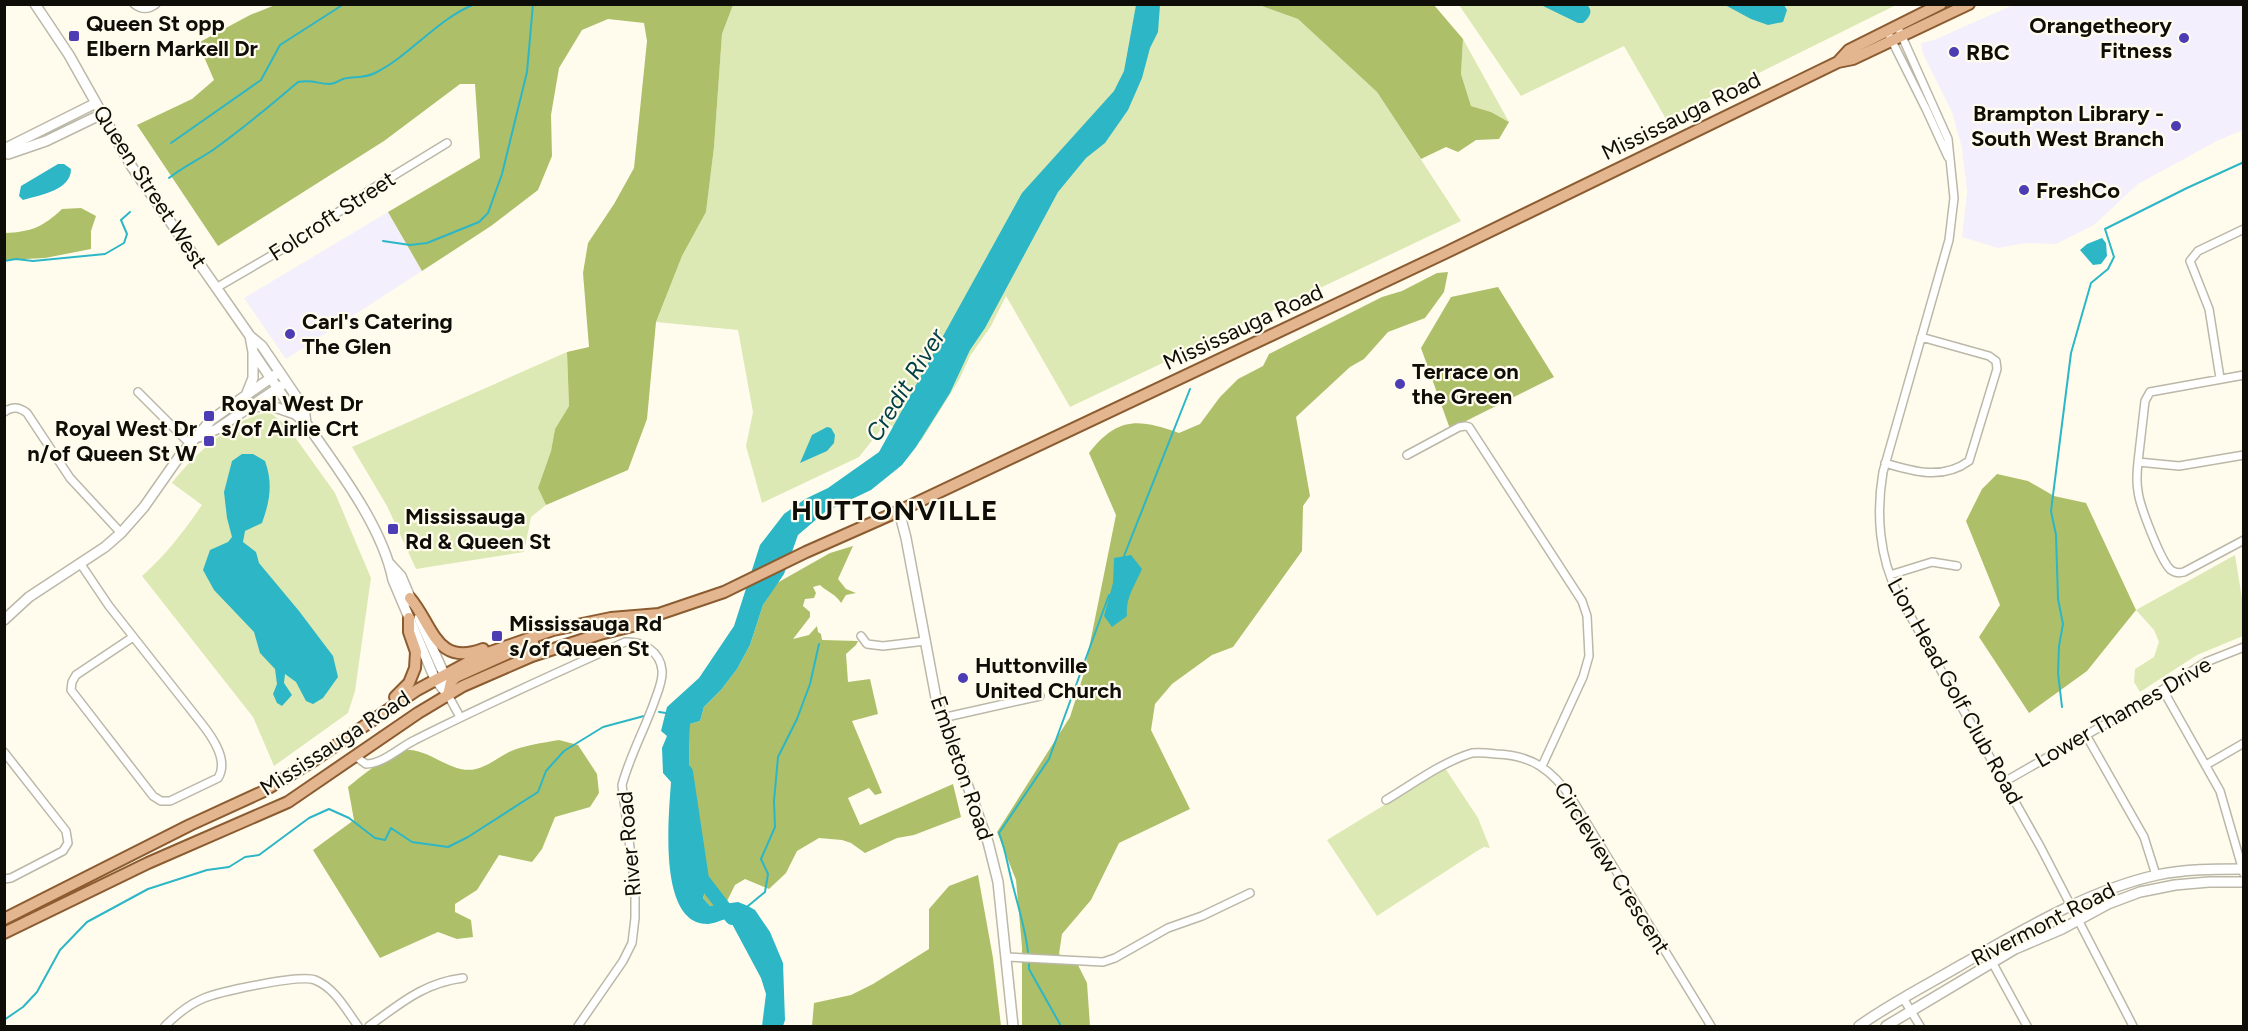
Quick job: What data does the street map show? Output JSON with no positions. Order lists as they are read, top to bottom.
{
  "streets": {
    "main road": ["Mississauga Road"],
    "street": [
      "Queen Street West",
      "Folcroft Street",
      "Lion Head Golf Club Road",
      "Lower Thames Drive",
      "Embleton Road",
      "River Road",
      "Circleview Crescent",
      "Rivermont Road"
    ]
  },
  "crossings": [
    ["Mississauga Road", "Queen Street West"],
    ["Mississauga Road", "Lion Head Golf Club Road"],
    ["Mississauga Road", "Embleton Road"],
    ["Mississauga Road", "River Road"],
    ["Queen Street West", "Folcroft Street"],
    ["Lion Head Golf Club Road", "Lower Thames Drive"],
    ["Lion Head Golf Club Road", "Rivermont Road"]
  ],
  "districts": ["HUTTONVILLE"],
  "water": ["Credit River"],
  "places": {
    "transit": [
      "Queen St opp Elbern Markell Dr",
      "Royal West Dr s/of Airlie Crt",
      "Royal West Dr n/of Queen St W",
      "Mississauga Rd & Queen St",
      "Mississauga Rd s/of Queen St"
    ],
    "other": [
      "Orangetheory Fitness",
      "RBC",
      "Brampton Library - South West Branch",
      "FreshCo",
      "Carl's Catering The Glen",
      "Terrace on the Green",
      "Huttonville United Church"
    ]
  }
}
